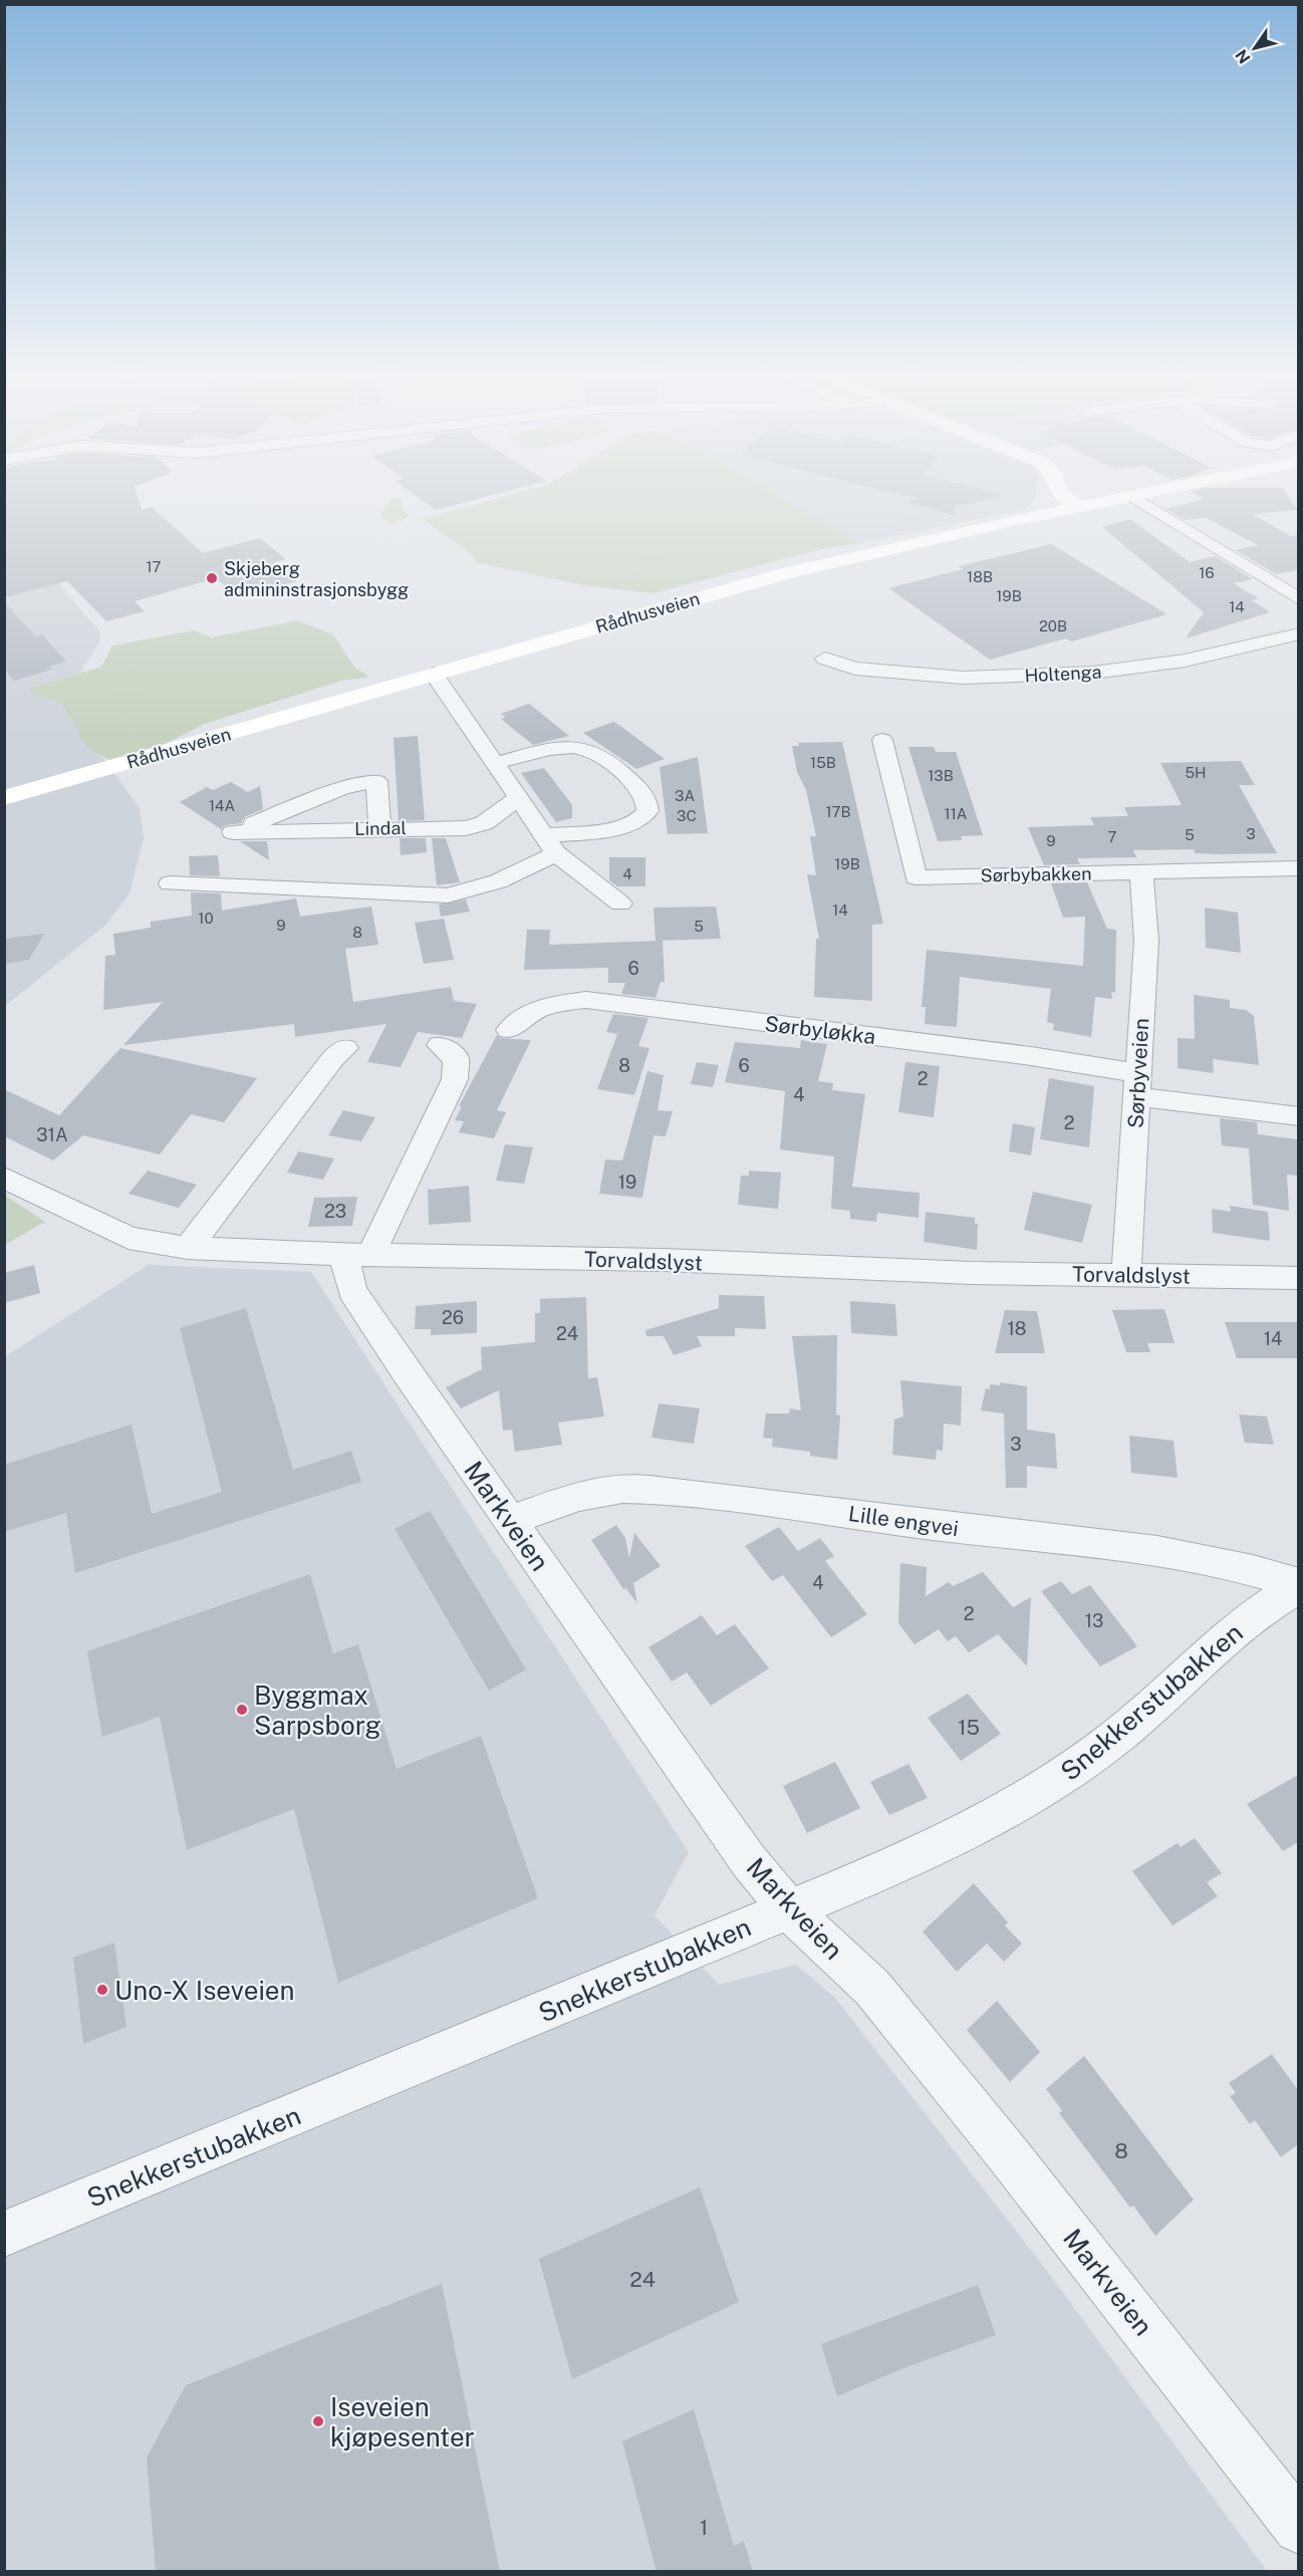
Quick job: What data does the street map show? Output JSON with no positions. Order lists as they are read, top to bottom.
{
  "streets": {
    "street": [
      "Rådhusveien",
      "Holtenga",
      "Lindal",
      "Sørbybakken",
      "Sørbyløkka",
      "Sørbyveien",
      "Torvaldslyst",
      "Markveien",
      "Lille engvei",
      "Snekkerstubakken"
    ]
  },
  "crossings": [
    ["Sørbybakken", "Sørbyveien"],
    ["Sørbyløkka", "Sørbyveien"],
    ["Sørbyveien", "Torvaldslyst"],
    ["Torvaldslyst", "Markveien"],
    ["Markveien", "Lille engvei"],
    ["Markveien", "Snekkerstubakken"],
    ["Lille engvei", "Snekkerstubakken"]
  ],
  "places": [
    "Skjeberg admininstrasjonsbygg",
    "Byggmax Sarpsborg",
    "Uno-X Iseveien",
    "Iseveien kjøpesenter"
  ],
  "house_numbers": [
    "17",
    "16",
    "18B",
    "19B",
    "14",
    "20B",
    "15B",
    "5H",
    "13B",
    "3A",
    "14A",
    "17B",
    "11A",
    "3C",
    "3",
    "5",
    "7",
    "9",
    "19B",
    "4",
    "14",
    "10",
    "9",
    "5",
    "8",
    "6",
    "8",
    "6",
    "2",
    "4",
    "2",
    "31A",
    "19",
    "23",
    "26",
    "18",
    "24",
    "14",
    "3",
    "4",
    "2",
    "13",
    "15",
    "8",
    "24",
    "1"
  ],
  "north": "bottom left"
}
